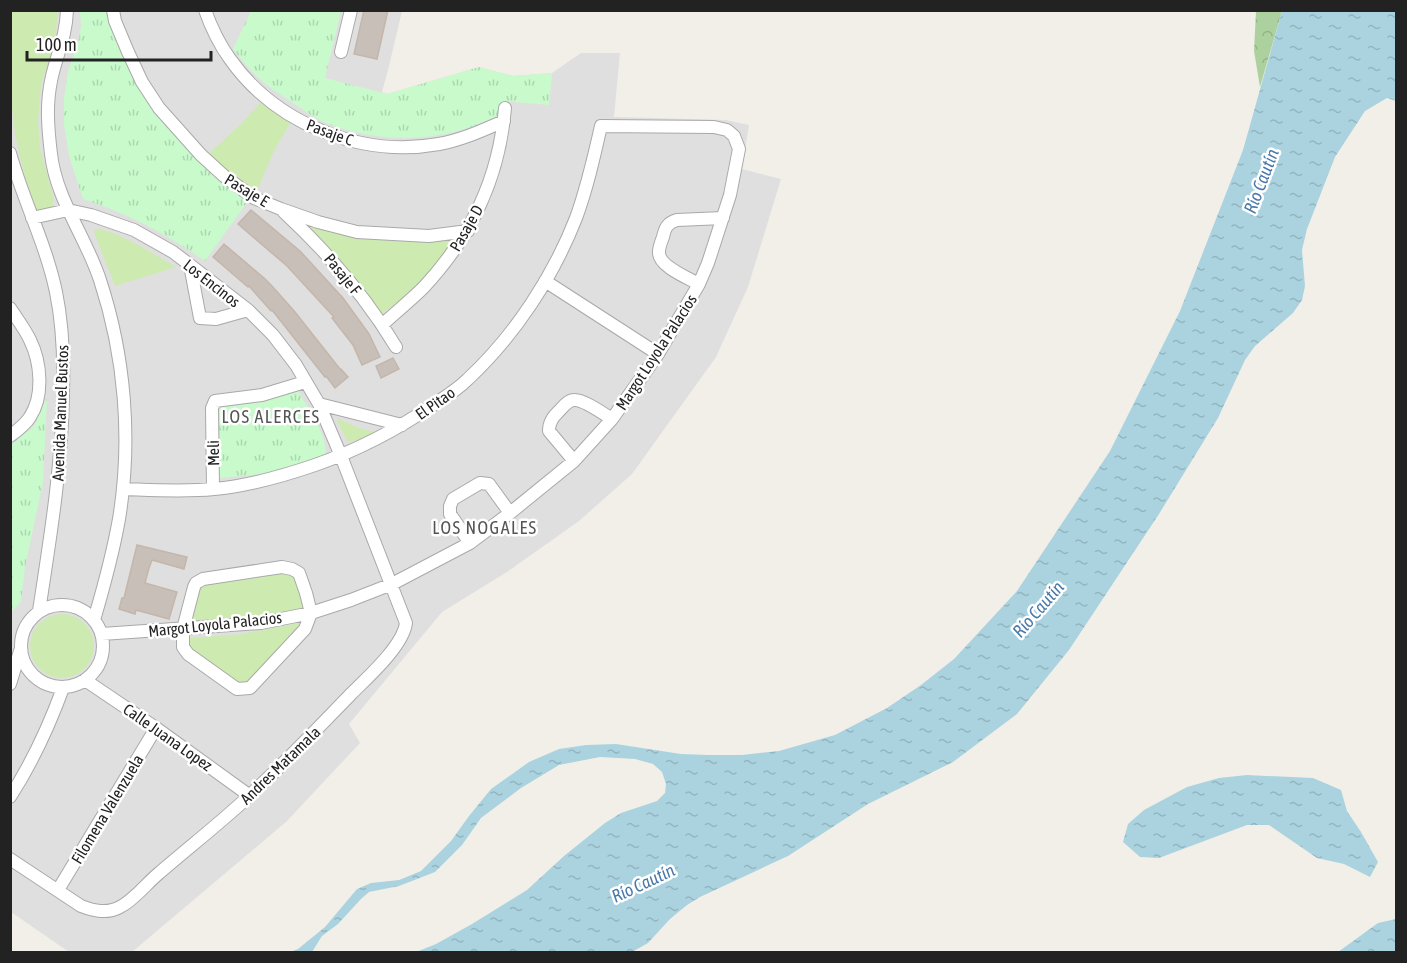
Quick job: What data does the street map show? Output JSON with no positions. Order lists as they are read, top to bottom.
{
  "streets": {
    "street": [
      "Pasaje C",
      "Pasaje E",
      "Pasaje D",
      "Pasaje F",
      "Los Encinos",
      "Margot Loyola Palacios",
      "El Pitao",
      "Avenida Manuel Bustos",
      "Meli",
      "Calle Juana Lopez",
      "Andres Matamala",
      "Filomena Valenzuela"
    ]
  },
  "crossings": [
    ["Pasaje C", "Pasaje D"],
    ["Pasaje E", "Pasaje D"],
    ["Pasaje E", "Pasaje F"],
    ["Pasaje D", "Pasaje F"],
    ["Los Encinos", "Margot Loyola Palacios"],
    ["Los Encinos", "El Pitao"],
    ["Los Encinos", "Meli"],
    ["Los Encinos", "Andres Matamala"],
    ["Margot Loyola Palacios", "El Pitao"],
    ["Margot Loyola Palacios", "Avenida Manuel Bustos"],
    ["Margot Loyola Palacios", "Calle Juana Lopez"],
    ["Margot Loyola Palacios", "Andres Matamala"],
    ["El Pitao", "Meli"],
    ["Avenida Manuel Bustos", "Calle Juana Lopez"],
    ["Calle Juana Lopez", "Andres Matamala"],
    ["Calle Juana Lopez", "Filomena Valenzuela"],
    ["Andres Matamala", "Filomena Valenzuela"]
  ],
  "districts": ["LOS ALERCES", "LOS NOGALES"],
  "water": ["Río Cautín"],
  "scale_bar": "100 m"
}
